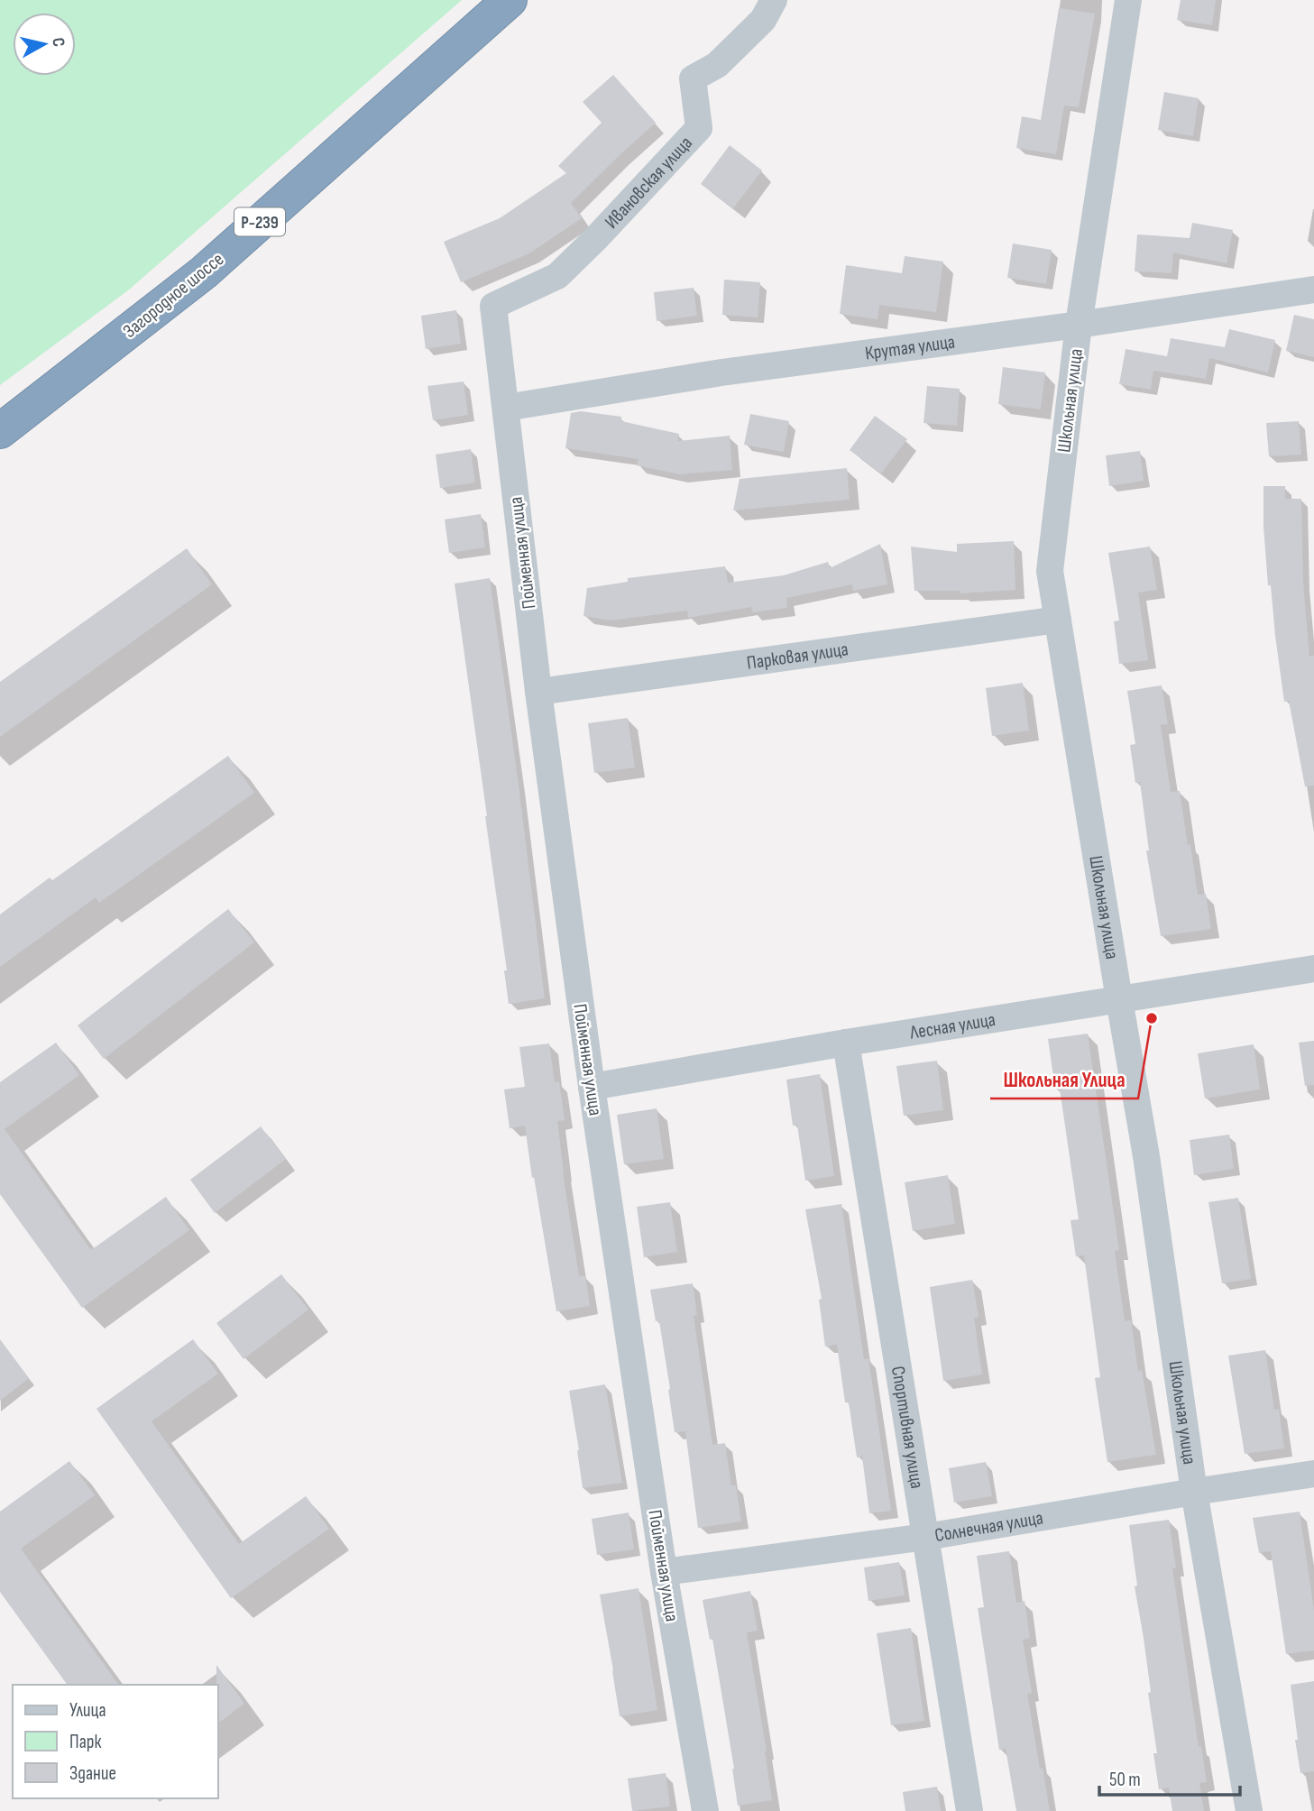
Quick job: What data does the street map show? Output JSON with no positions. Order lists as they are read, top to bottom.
{
  "streets": {
    "highway": ["Р-239", "Загородное шоссе"],
    "street": [
      "Ивановская улица",
      "Крутая улица",
      "Школьная улица",
      "Пойменная улица",
      "Парковая улица",
      "Лесная улица",
      "Спортивная улица",
      "Солнечная улица"
    ]
  },
  "crossings": [
    ["Ивановская улица", "Пойменная улица"],
    ["Крутая улица", "Школьная улица"],
    ["Крутая улица", "Пойменная улица"],
    ["Школьная улица", "Парковая улица"],
    ["Школьная улица", "Лесная улица"],
    ["Школьная улица", "Солнечная улица"],
    ["Пойменная улица", "Парковая улица"],
    ["Пойменная улица", "Лесная улица"],
    ["Пойменная улица", "Солнечная улица"],
    ["Лесная улица", "Спортивная улица"],
    ["Спортивная улица", "Солнечная улица"]
  ],
  "places": ["Школьная Улица"],
  "legend": ["Улица", "Парк", "Здание"],
  "scale_bar": "50 m",
  "north": "right"
}
